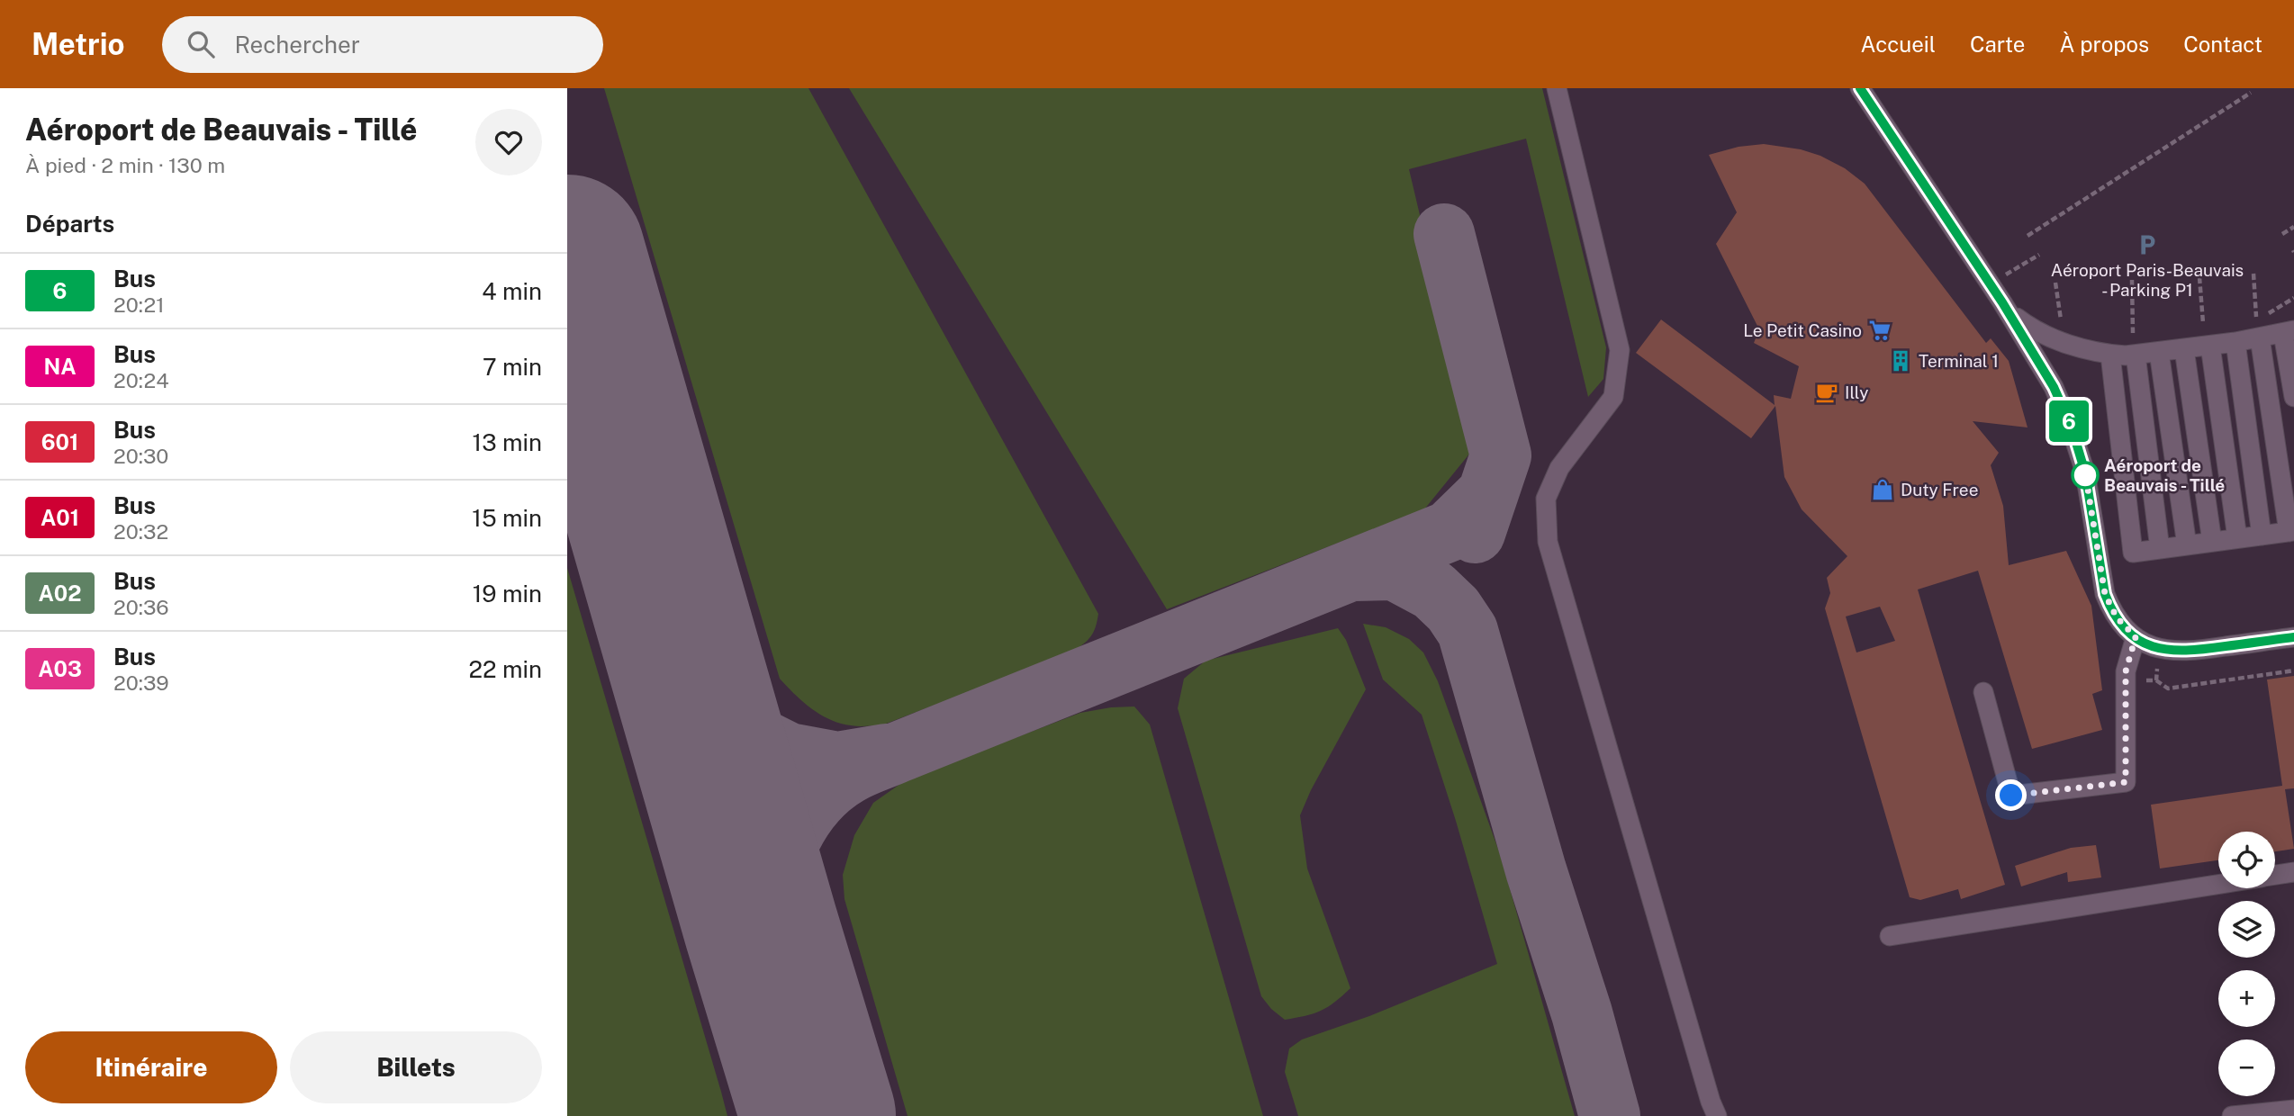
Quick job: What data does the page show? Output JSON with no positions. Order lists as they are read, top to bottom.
{
  "places": {
    "parking": ["Aéroport Paris-Beauvais - Parking P1"],
    "supermarket": ["Le Petit Casino"],
    "building": ["Terminal 1"],
    "cafe": ["Illy"],
    "other": ["Aéroport de Beauvais - Tillé"],
    "shop": ["Duty Free"]
  },
  "lines": ["bus line 6"],
  "page": {
    "header": "Metrio",
    "search": "Rechercher",
    "nav": [
      "Accueil",
      "Carte",
      "À propos",
      "Contact"
    ],
    "heading": [
      ["Aéroport de Beauvais - Tillé", "À pied · 2 min · 130 m"],
      "Départs"
    ],
    "on_map": "6",
    "list": [
      {
        "mark": "6",
        "name": "Bus",
        "note": "20:21",
        "value": "4 min"
      },
      {
        "mark": "NA",
        "name": "Bus",
        "note": "20:24",
        "value": "7 min"
      },
      {
        "mark": "601",
        "name": "Bus",
        "note": "20:30",
        "value": "13 min"
      },
      {
        "mark": "A01",
        "name": "Bus",
        "note": "20:32",
        "value": "15 min"
      },
      {
        "mark": "A02",
        "name": "Bus",
        "note": "20:36",
        "value": "19 min"
      },
      {
        "mark": "A03",
        "name": "Bus",
        "note": "20:39",
        "value": "22 min"
      }
    ],
    "map_buttons": ["+", "−"],
    "buttons": ["Itinéraire", "Billets"]
  }
}
